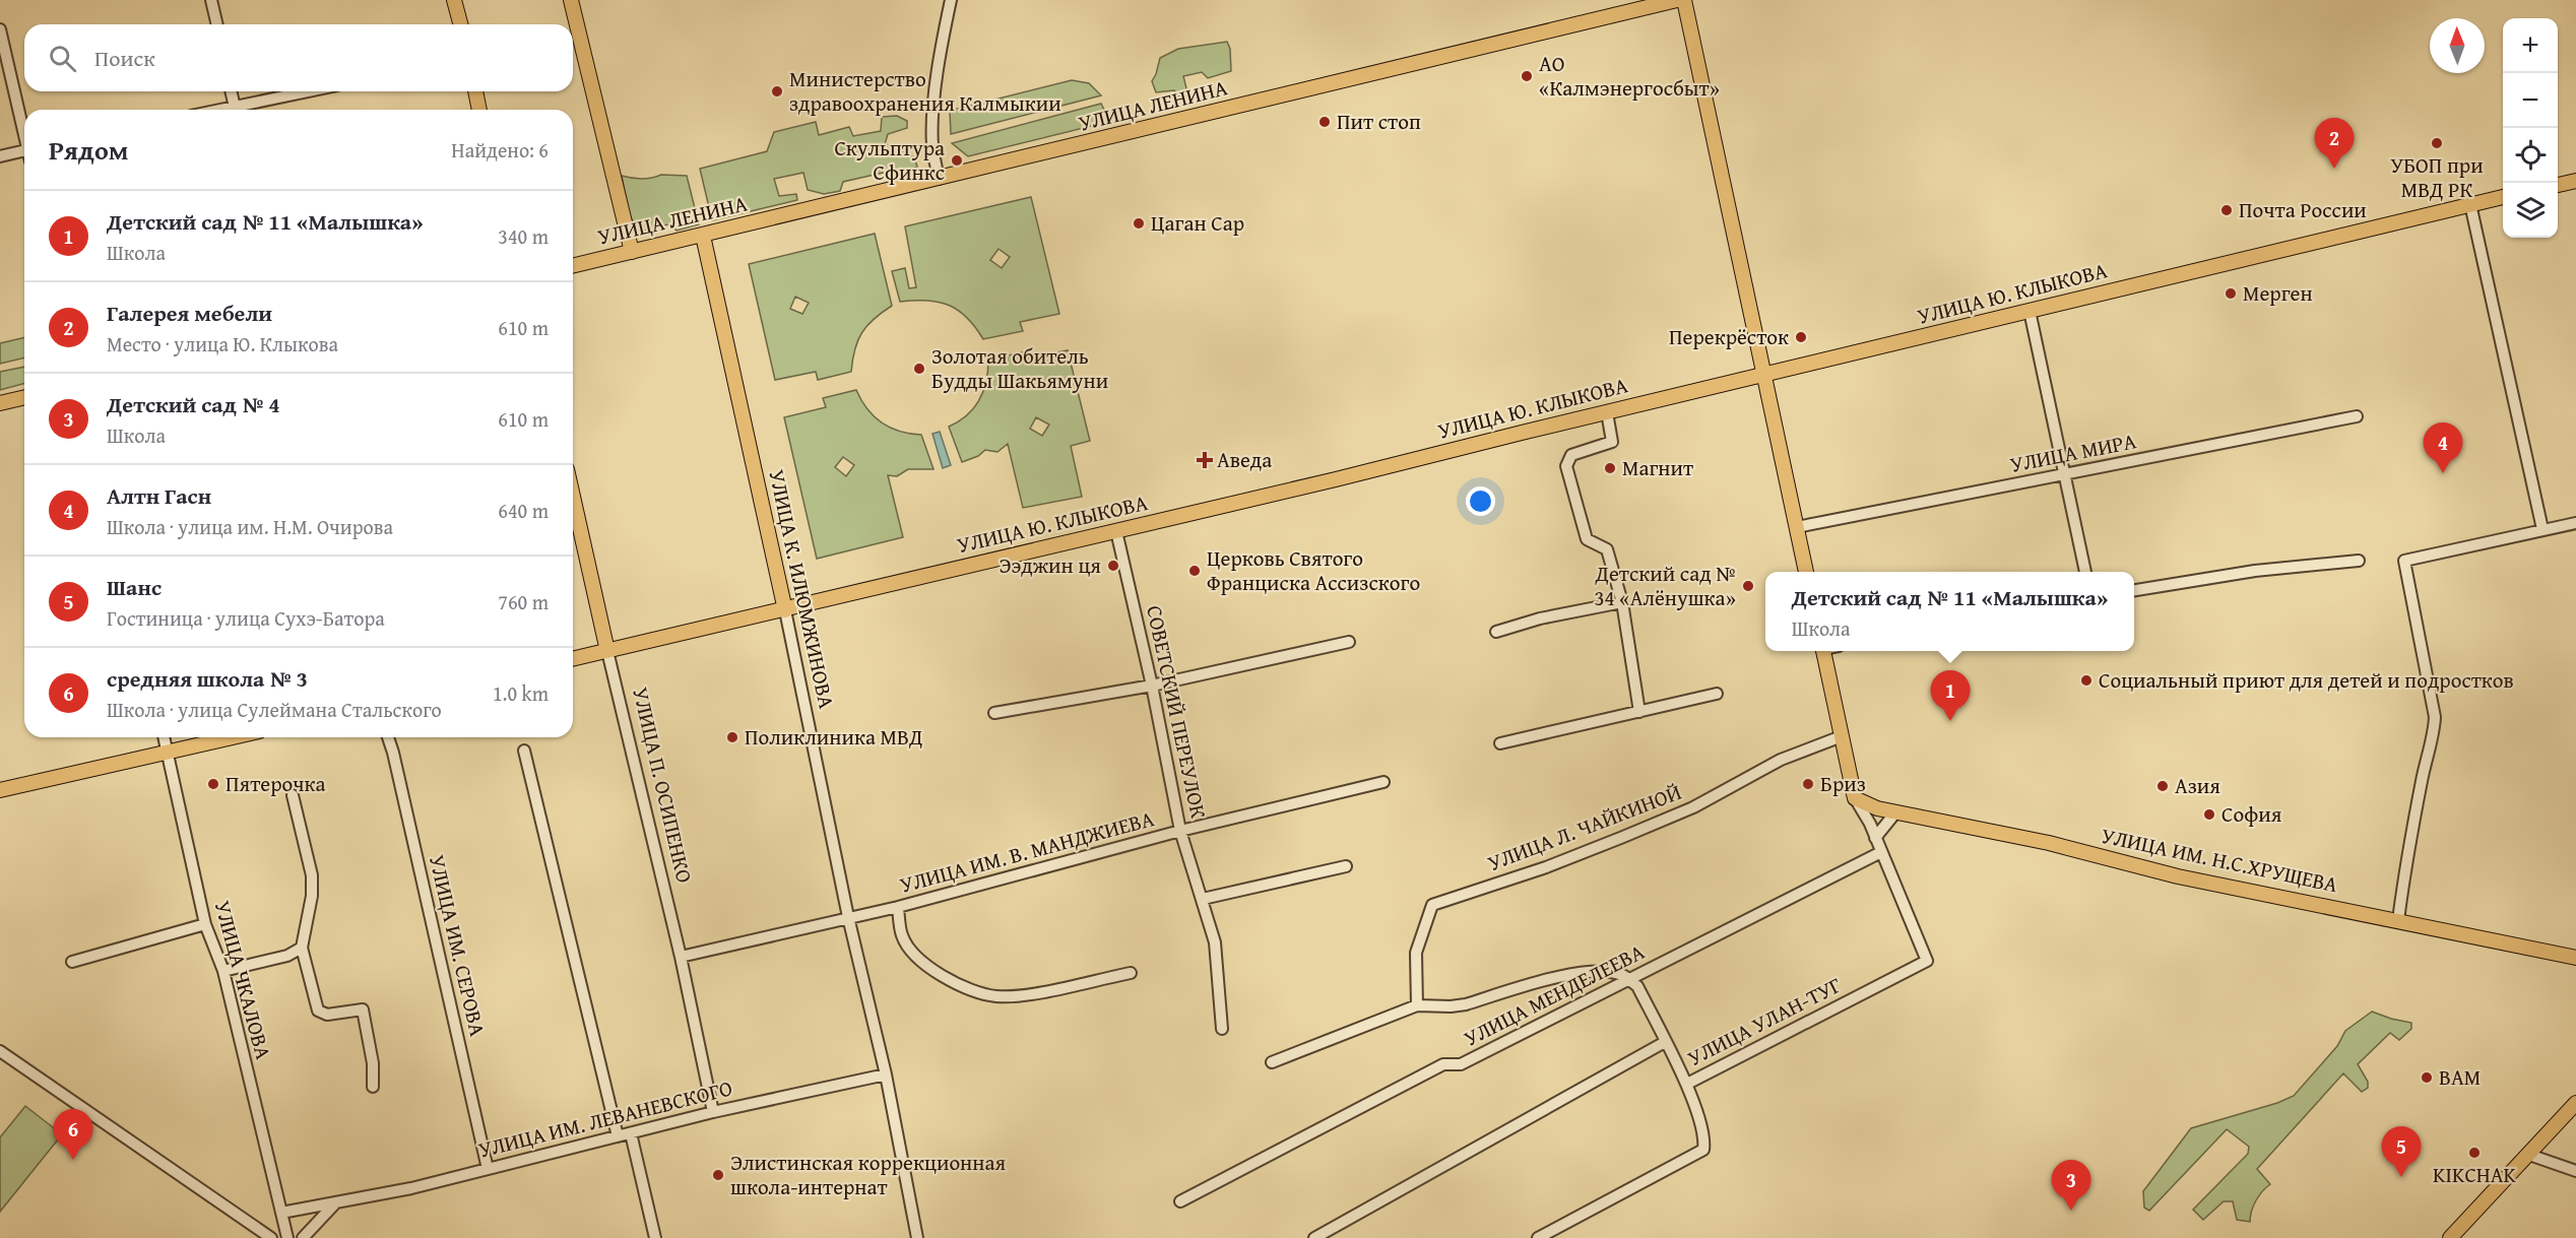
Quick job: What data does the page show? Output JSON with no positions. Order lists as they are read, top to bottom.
{
  "streets": {
    "main road": [
      "УЛИЦА ЛЕНИНА",
      "УЛИЦА Ю. КЛЫКОВА",
      "УЛИЦА К. ИЛЮМЖИНОВА",
      "УЛИЦА П. ОСИПЕНКО",
      "УЛИЦА ИМ. Н.С.ХРУЩЕВА"
    ],
    "street": [
      "УЛИЦА МИРА",
      "СОВЕТСКИЙ ПЕРЕУЛОК",
      "УЛИЦА Л. ЧАЙКИНОЙ",
      "УЛИЦА ИМ. В. МАНДЖИЕВА",
      "УЛИЦА ИМ. СЕРОВА",
      "УЛИЦА ЧКАЛОВА",
      "УЛИЦА МЕНДЕЛЕЕВА",
      "УЛИЦА УЛАН-ТУГ",
      "УЛИЦА ИМ. ЛЕВАНЕВСКОГО"
    ]
  },
  "crossings": [
    ["УЛИЦА ЛЕНИНА", "УЛИЦА К. ИЛЮМЖИНОВА"],
    ["УЛИЦА Ю. КЛЫКОВА", "УЛИЦА К. ИЛЮМЖИНОВА"],
    ["УЛИЦА Ю. КЛЫКОВА", "СОВЕТСКИЙ ПЕРЕУЛОК"],
    ["УЛИЦА Ю. КЛЫКОВА", "УЛИЦА П. ОСИПЕНКО"],
    ["УЛИЦА К. ИЛЮМЖИНОВА", "УЛИЦА ИМ. В. МАНДЖИЕВА"],
    ["УЛИЦА К. ИЛЮМЖИНОВА", "УЛИЦА ИМ. ЛЕВАНЕВСКОГО"],
    ["СОВЕТСКИЙ ПЕРЕУЛОК", "УЛИЦА ИМ. В. МАНДЖИЕВА"],
    ["УЛИЦА П. ОСИПЕНКО", "УЛИЦА ИМ. В. МАНДЖИЕВА"],
    ["УЛИЦА П. ОСИПЕНКО", "УЛИЦА ИМ. ЛЕВАНЕВСКОГО"],
    ["УЛИЦА ИМ. СЕРОВА", "УЛИЦА ИМ. ЛЕВАНЕВСКОГО"],
    ["УЛИЦА ЧКАЛОВА", "УЛИЦА ИМ. ЛЕВАНЕВСКОГО"],
    ["УЛИЦА МЕНДЕЛЕЕВА", "УЛИЦА УЛАН-ТУГ"]
  ],
  "places": {
    "other": [
      "АО «Калмэнергосбыт»",
      "Министерство здравоохранения Калмыкии",
      "Пит стоп",
      "УБОП при МВД РК",
      "Скульптура Сфинкс",
      "Почта России",
      "Цаган Сар",
      "Мерген",
      "Перекрёсток",
      "Золотая обитель Будды Шакьямуни",
      "Магнит",
      "Ээджин ця",
      "Церковь Святого Франциска Ассизского",
      "Детский сад № 34 «Алёнушка»",
      "Социальный приют для детей и подростков",
      "Поликлиника МВД",
      "Пятерочка",
      "Бриз",
      "Азия",
      "София",
      "ВАМ",
      "KIKCHAK",
      "Элистинская коррекционная школа-интернат"
    ],
    "health": ["Аведа"]
  },
  "north": "top",
  "page": {
    "map_buttons": ["+", "−"],
    "search": "Поиск",
    "heading": ["Рядом", "Найдено: 6"],
    "pins": [
      "2",
      "4",
      "1",
      "6",
      "5",
      "3"
    ],
    "list": [
      {
        "mark": "1",
        "name": "Детский сад № 11 «Малышка»",
        "note": "Школа",
        "value": "340 m"
      },
      {
        "mark": "2",
        "name": "Галерея мебели",
        "note": "Место · улица Ю. Клыкова",
        "value": "610 m"
      },
      {
        "mark": "3",
        "name": "Детский сад № 4",
        "note": "Школа",
        "value": "610 m"
      },
      {
        "mark": "4",
        "name": "Алтн Гасн",
        "note": "Школа · улица им. Н.М. Очирова",
        "value": "640 m"
      },
      {
        "mark": "5",
        "name": "Шанс",
        "note": "Гостиница · улица Сухэ-Батора",
        "value": "760 m"
      },
      {
        "mark": "6",
        "name": "средняя школа № 3",
        "note": "Школа · улица Сулеймана Стальского",
        "value": "1.0 km"
      }
    ],
    "popup": ["Детский сад № 11 «Малышка»", "Школа"]
  }
}
